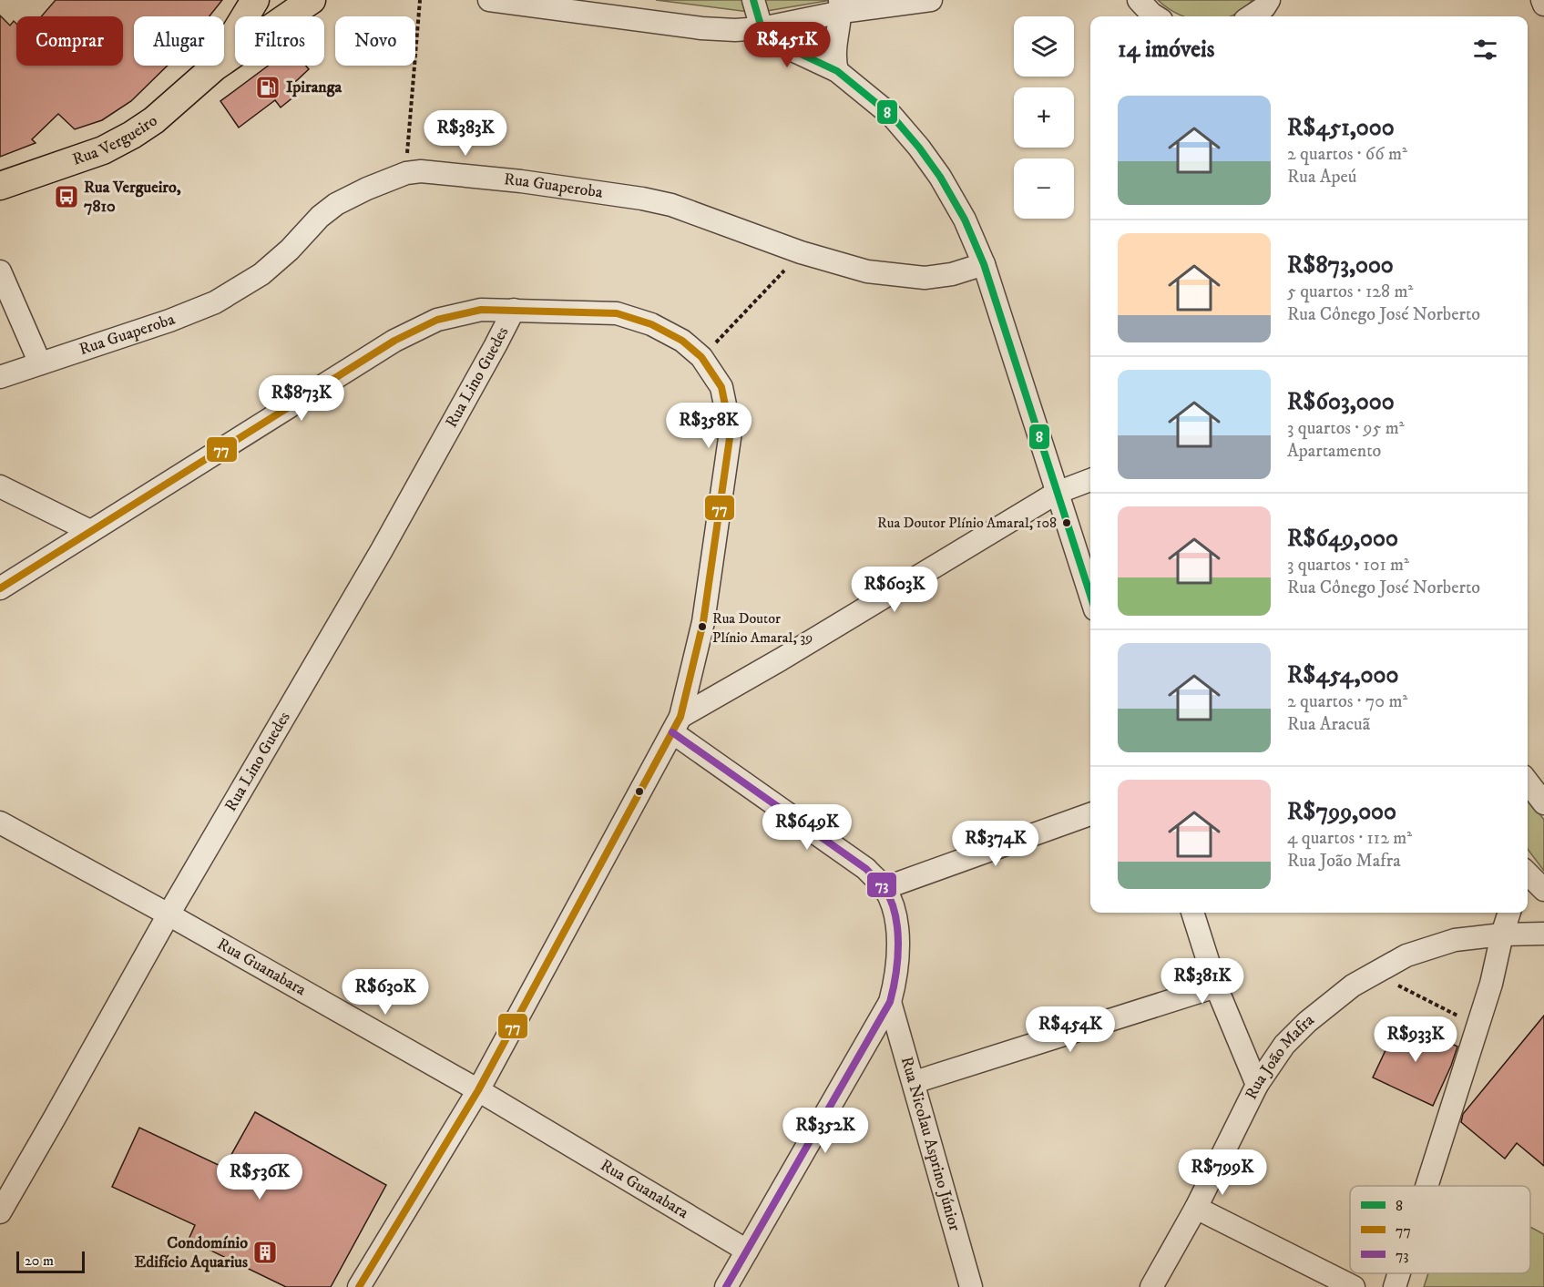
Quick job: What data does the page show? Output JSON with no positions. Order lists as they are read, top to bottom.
{
  "streets": {
    "main road": ["Rua Vergueiro"],
    "street": [
      "Rua Guaperoba",
      "Rua Lino Guedes",
      "Rua Guanabara",
      "Rua João Mafra",
      "Rua Nicolau Asprino Júnior"
    ]
  },
  "crossings": [
    ["Rua Lino Guedes", "Rua Guanabara"]
  ],
  "places": {
    "fuel station": ["Ipiranga"],
    "bus stop": ["Rua Vergueiro, 7810"],
    "other": ["Rua Doutor Plínio Amaral, 108", "Rua Doutor Plínio Amaral, 39"],
    "building": ["Condomínio Edifício Aquarius"]
  },
  "lines": ["transit line 8", "transit line 77", "transit line 73"],
  "legend": ["8", "77", "73"],
  "scale_bar": "20 m",
  "page": {
    "map_buttons": ["+", "−"],
    "chip": [
      "Comprar",
      "Alugar",
      "Filtros",
      "Novo"
    ],
    "heading": "14 imóveis",
    "price": [
      "R$451K",
      "R$383K",
      "R$873K",
      "R$358K",
      "R$603K",
      "R$649K",
      "R$374K",
      "R$381K",
      "R$630K",
      "R$454K",
      "R$933K",
      "R$352K",
      "R$799K",
      "R$536K"
    ],
    "list": [
      {
        "name": "R$451,000",
        "note": "2 quartos · 66 m² · Rua Apeú"
      },
      {
        "name": "R$873,000",
        "note": "5 quartos · 128 m² · Rua Cônego José Norberto"
      },
      {
        "name": "R$603,000",
        "note": "3 quartos · 95 m² · Apartamento"
      },
      {
        "name": "R$649,000",
        "note": "3 quartos · 101 m² · Rua Cônego José Norberto"
      },
      {
        "name": "R$454,000",
        "note": "2 quartos · 70 m² · Rua Aracuã"
      },
      {
        "name": "R$799,000",
        "note": "4 quartos · 112 m² · Rua João Mafra"
      }
    ],
    "scale": "20 m"
  }
}
